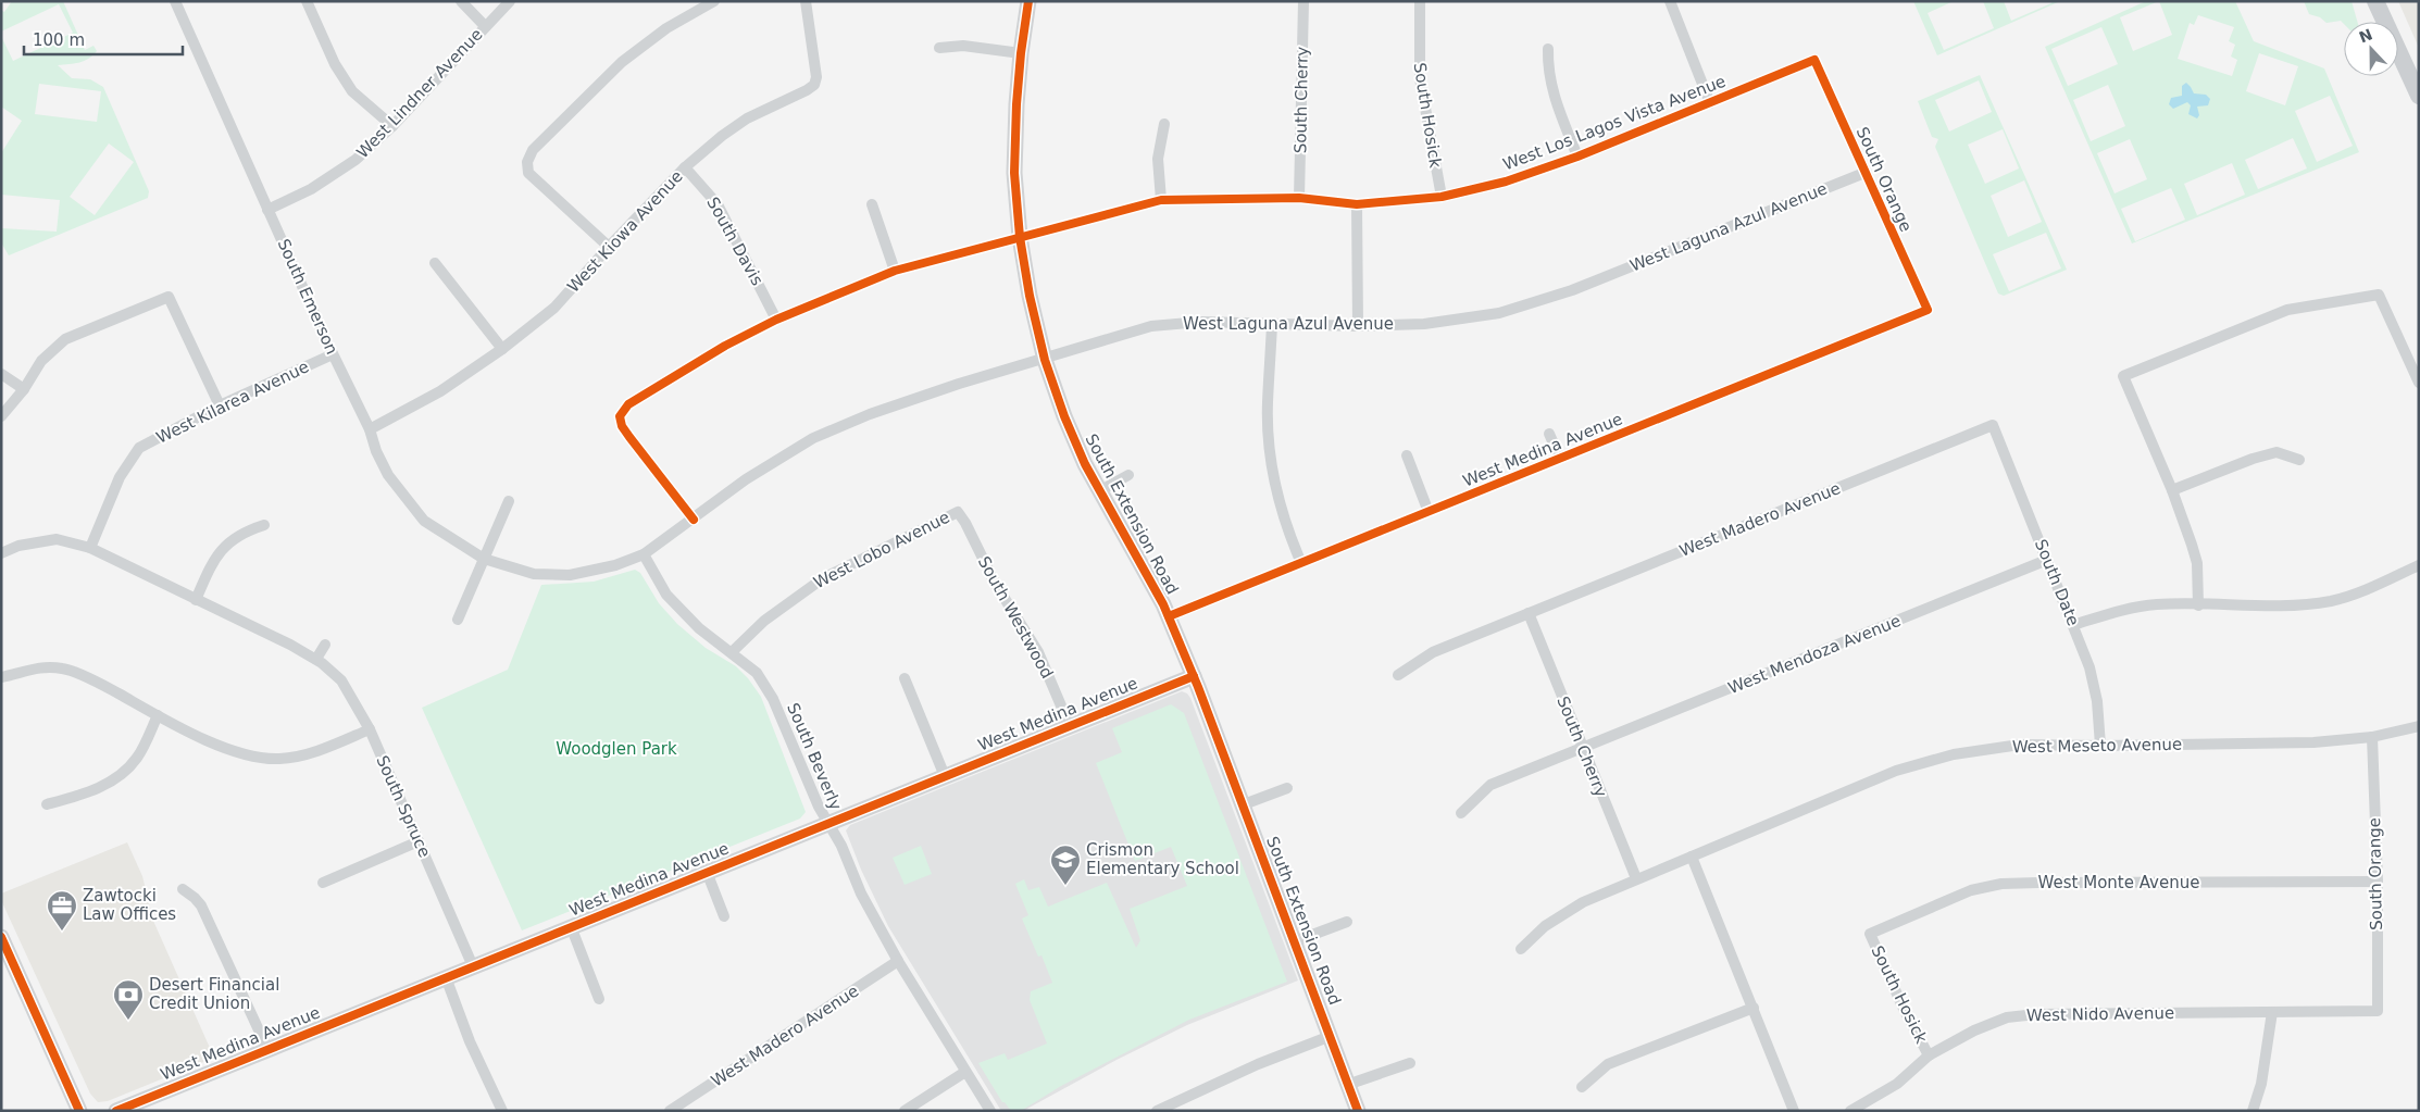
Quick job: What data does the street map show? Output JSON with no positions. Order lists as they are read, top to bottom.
{
  "streets": {
    "street": [
      "West Lindner Avenue",
      "South Cherry",
      "South Hosick",
      "West Los Lagos Vista Avenue",
      "South Orange",
      "West Laguna Azul Avenue",
      "West Kiowa Avenue",
      "South Davis",
      "South Emerson",
      "West Kilarea Avenue",
      "West Medina Avenue",
      "South Extension Road",
      "West Madero Avenue",
      "West Lobo Avenue",
      "South Date",
      "South Westwood",
      "West Mendoza Avenue",
      "West Meseto Avenue",
      "South Beverly",
      "South Spruce",
      "West Monte Avenue",
      "West Nido Avenue"
    ]
  },
  "crossings": [
    ["West Lindner Avenue", "South Emerson"],
    ["South Cherry", "West Los Lagos Vista Avenue"],
    ["South Cherry", "West Madero Avenue"],
    ["South Cherry", "West Mendoza Avenue"],
    ["South Cherry", "West Meseto Avenue"],
    ["South Hosick", "West Los Lagos Vista Avenue"],
    ["South Hosick", "West Monte Avenue"],
    ["South Hosick", "West Nido Avenue"],
    ["West Los Lagos Vista Avenue", "South Orange"],
    ["West Los Lagos Vista Avenue", "West Laguna Azul Avenue"],
    ["West Los Lagos Vista Avenue", "South Davis"],
    ["West Los Lagos Vista Avenue", "South Extension Road"],
    ["South Orange", "West Laguna Azul Avenue"],
    ["South Orange", "West Medina Avenue"],
    ["South Orange", "West Meseto Avenue"],
    ["South Orange", "West Monte Avenue"],
    ["South Orange", "West Nido Avenue"],
    ["West Laguna Azul Avenue", "South Emerson"],
    ["West Laguna Azul Avenue", "South Extension Road"],
    ["West Laguna Azul Avenue", "South Beverly"],
    ["West Kiowa Avenue", "South Davis"],
    ["West Kiowa Avenue", "South Emerson"],
    ["South Emerson", "West Kilarea Avenue"],
    ["West Kilarea Avenue", "South Spruce"],
    ["West Medina Avenue", "South Extension Road"],
    ["West Medina Avenue", "South Westwood"],
    ["West Medina Avenue", "South Beverly"],
    ["West Medina Avenue", "South Spruce"],
    ["West Madero Avenue", "South Date"],
    ["West Madero Avenue", "South Beverly"],
    ["West Lobo Avenue", "South Westwood"],
    ["West Lobo Avenue", "South Beverly"],
    ["South Date", "West Mendoza Avenue"],
    ["South Date", "West Meseto Avenue"]
  ],
  "parks": ["Woodglen Park"],
  "places": {
    "school or university": ["Crismon Elementary School"],
    "office": ["Zawtocki Law Offices"],
    "bank": ["Desert Financial Credit Union"]
  },
  "scale_bar": "100 m",
  "north": "top"
}
